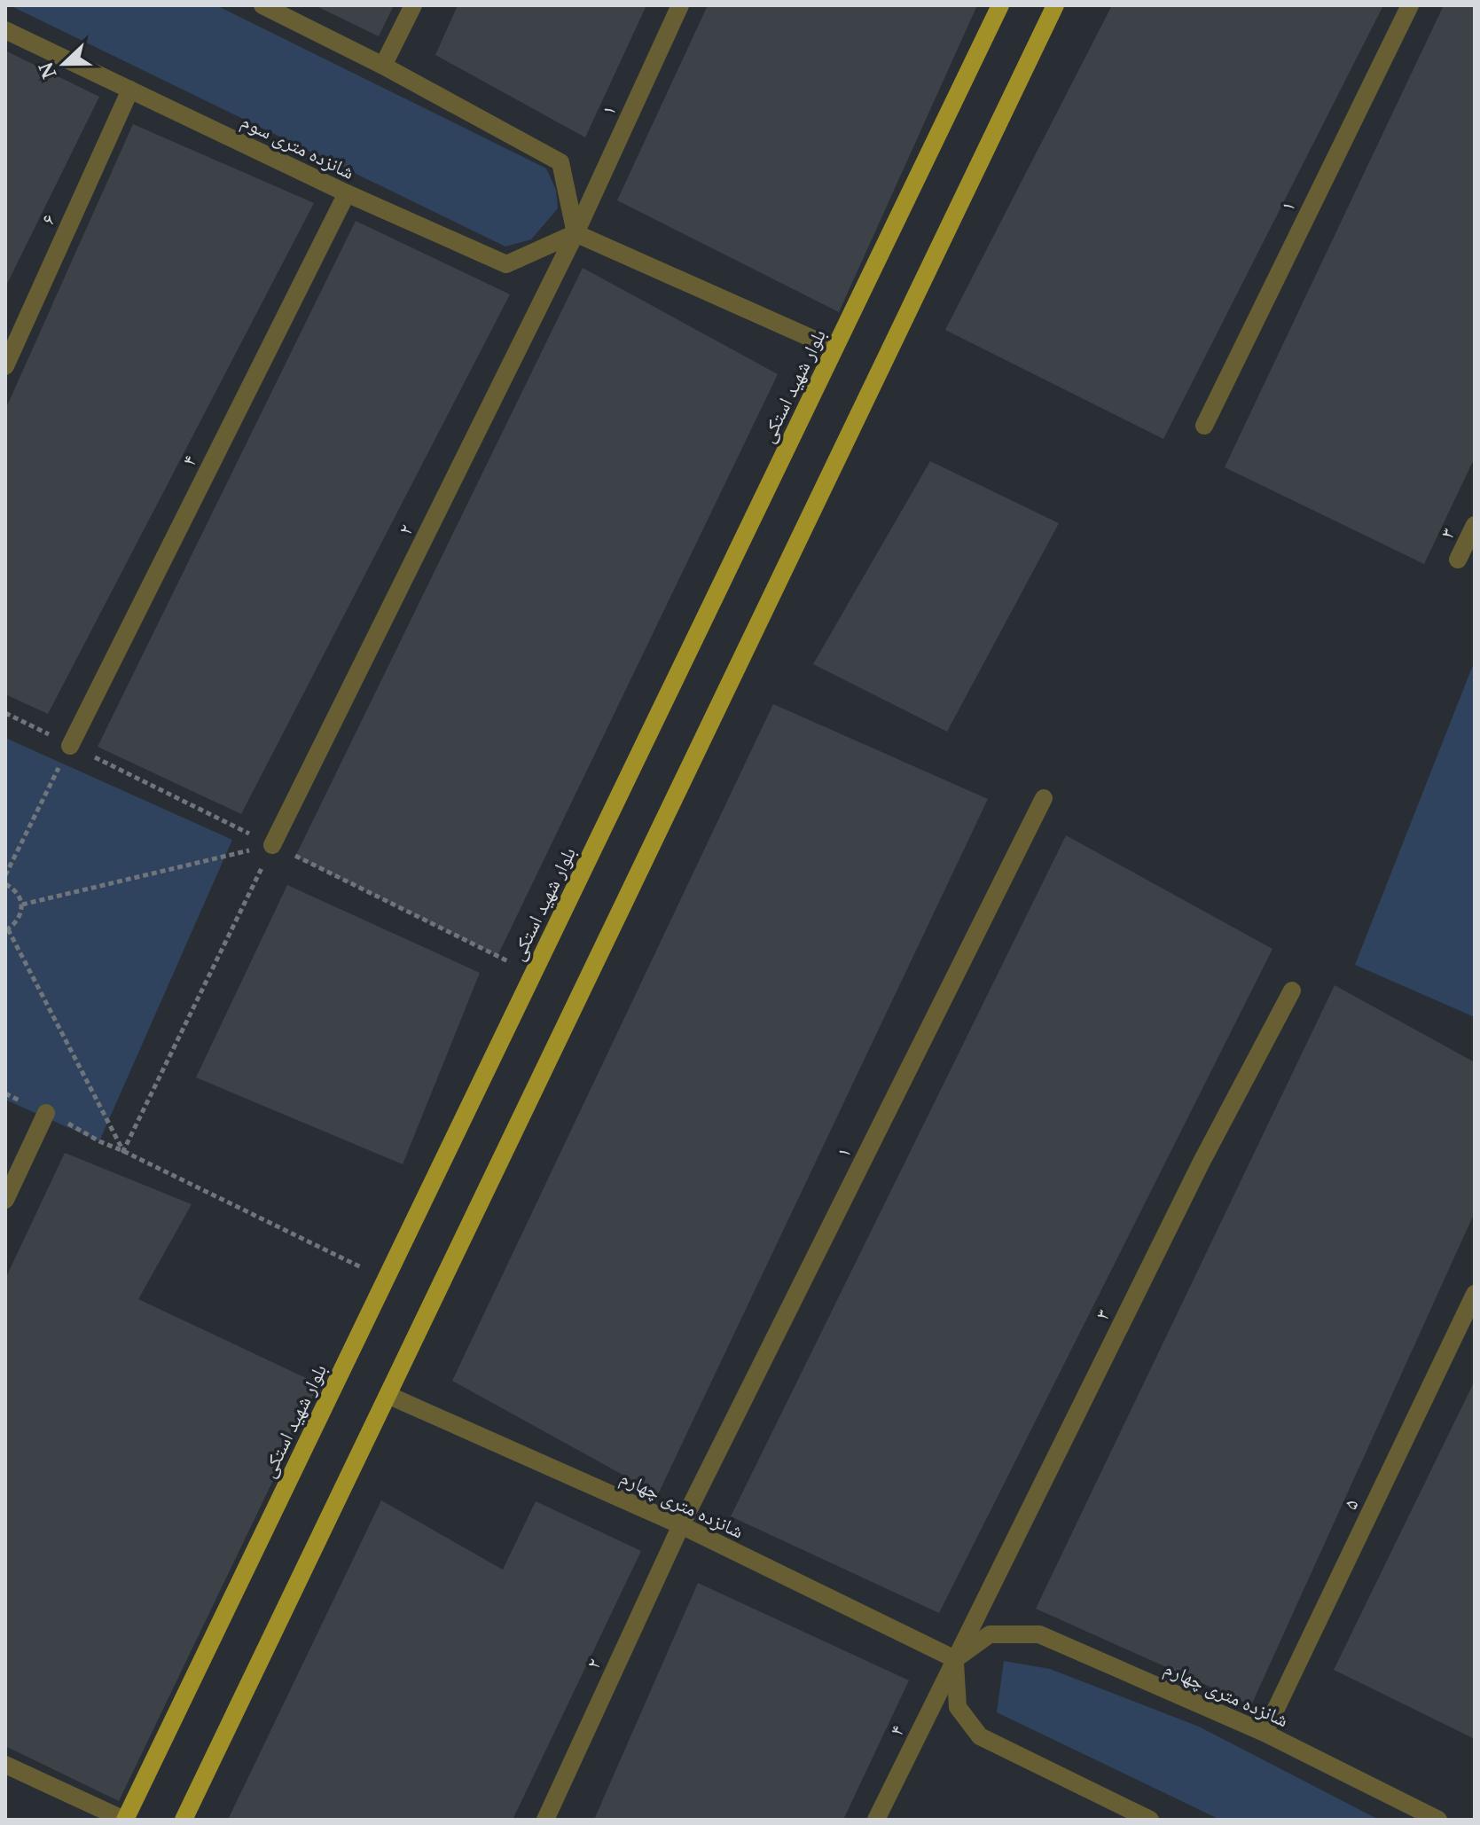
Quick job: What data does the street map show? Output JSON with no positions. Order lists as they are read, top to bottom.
{
  "streets": {
    "main road": ["بلوار شهید استکی"],
    "street": [
      "۱",
      "شانزده متری سوم",
      "۶",
      "۴",
      "۲",
      "۳",
      "شانزده متری چهارم",
      "۵"
    ]
  },
  "crossings": [
    ["۱", "شانزده متری سوم"],
    ["۱", "۲"],
    ["۱", "شانزده متری چهارم"],
    ["شانزده متری سوم", "۶"],
    ["شانزده متری سوم", "۴"],
    ["شانزده متری سوم", "۲"],
    ["۴", "۳"],
    ["۴", "شانزده متری چهارم"],
    ["۲", "شانزده متری چهارم"],
    ["۳", "شانزده متری چهارم"],
    ["شانزده متری چهارم", "۵"]
  ],
  "north": "left"
}
